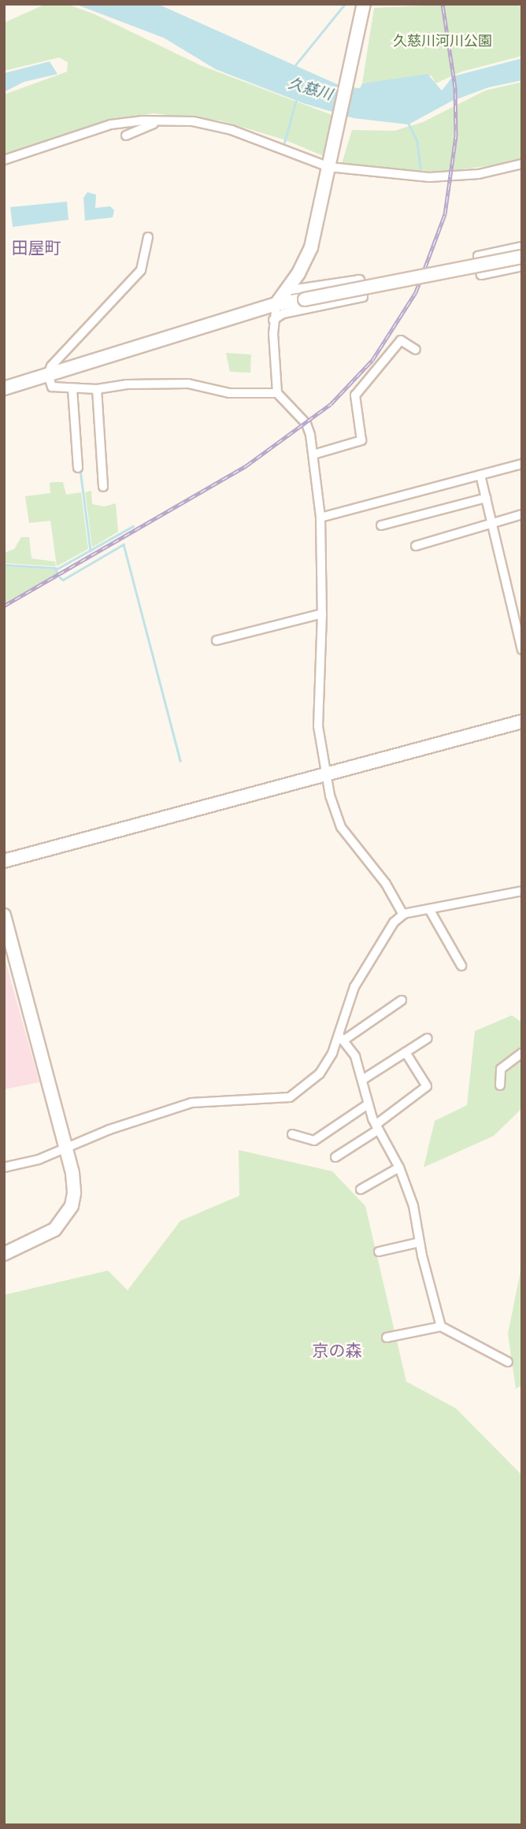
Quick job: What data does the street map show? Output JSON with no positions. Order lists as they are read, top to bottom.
{
  "districts": ["田屋町", "京の森"],
  "water": ["久慈川"],
  "parks": ["久慈川河川公園"]
}
